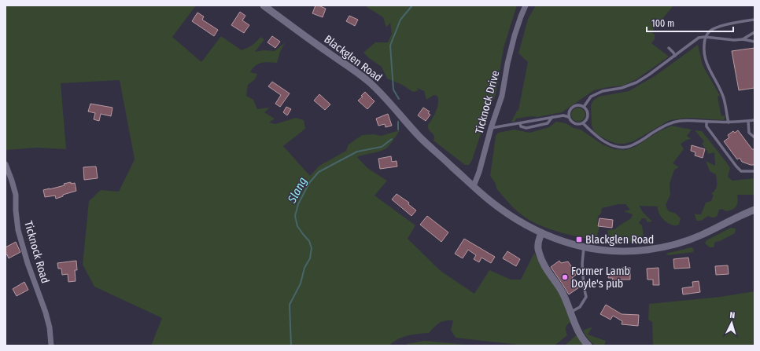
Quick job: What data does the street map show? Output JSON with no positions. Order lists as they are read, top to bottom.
{
  "streets": {
    "street": ["Blackglen Road", "Ticknock Drive", "Ticknock Road"]
  },
  "crossings": [
    ["Blackglen Road", "Ticknock Drive"]
  ],
  "water": ["Slang"],
  "places": {
    "transit": ["Blackglen Road"],
    "other": ["Former Lamb Doyle's pub"]
  },
  "scale_bar": "100 m",
  "north": "top"
}
